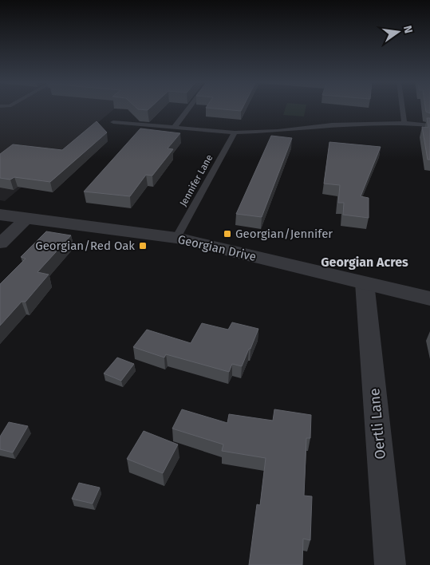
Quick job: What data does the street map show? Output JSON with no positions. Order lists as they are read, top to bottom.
{
  "streets": {
    "street": ["Georgian Drive", "Oertli Lane"],
    "lane": ["Jennifer Lane"]
  },
  "crossings": [
    ["Jennifer Lane", "Georgian Drive"],
    ["Georgian Drive", "Oertli Lane"]
  ],
  "districts": ["Georgian Acres"],
  "places": {
    "transit": ["Georgian/Jennifer", "Georgian/Red Oak"]
  },
  "north": "right"
}
